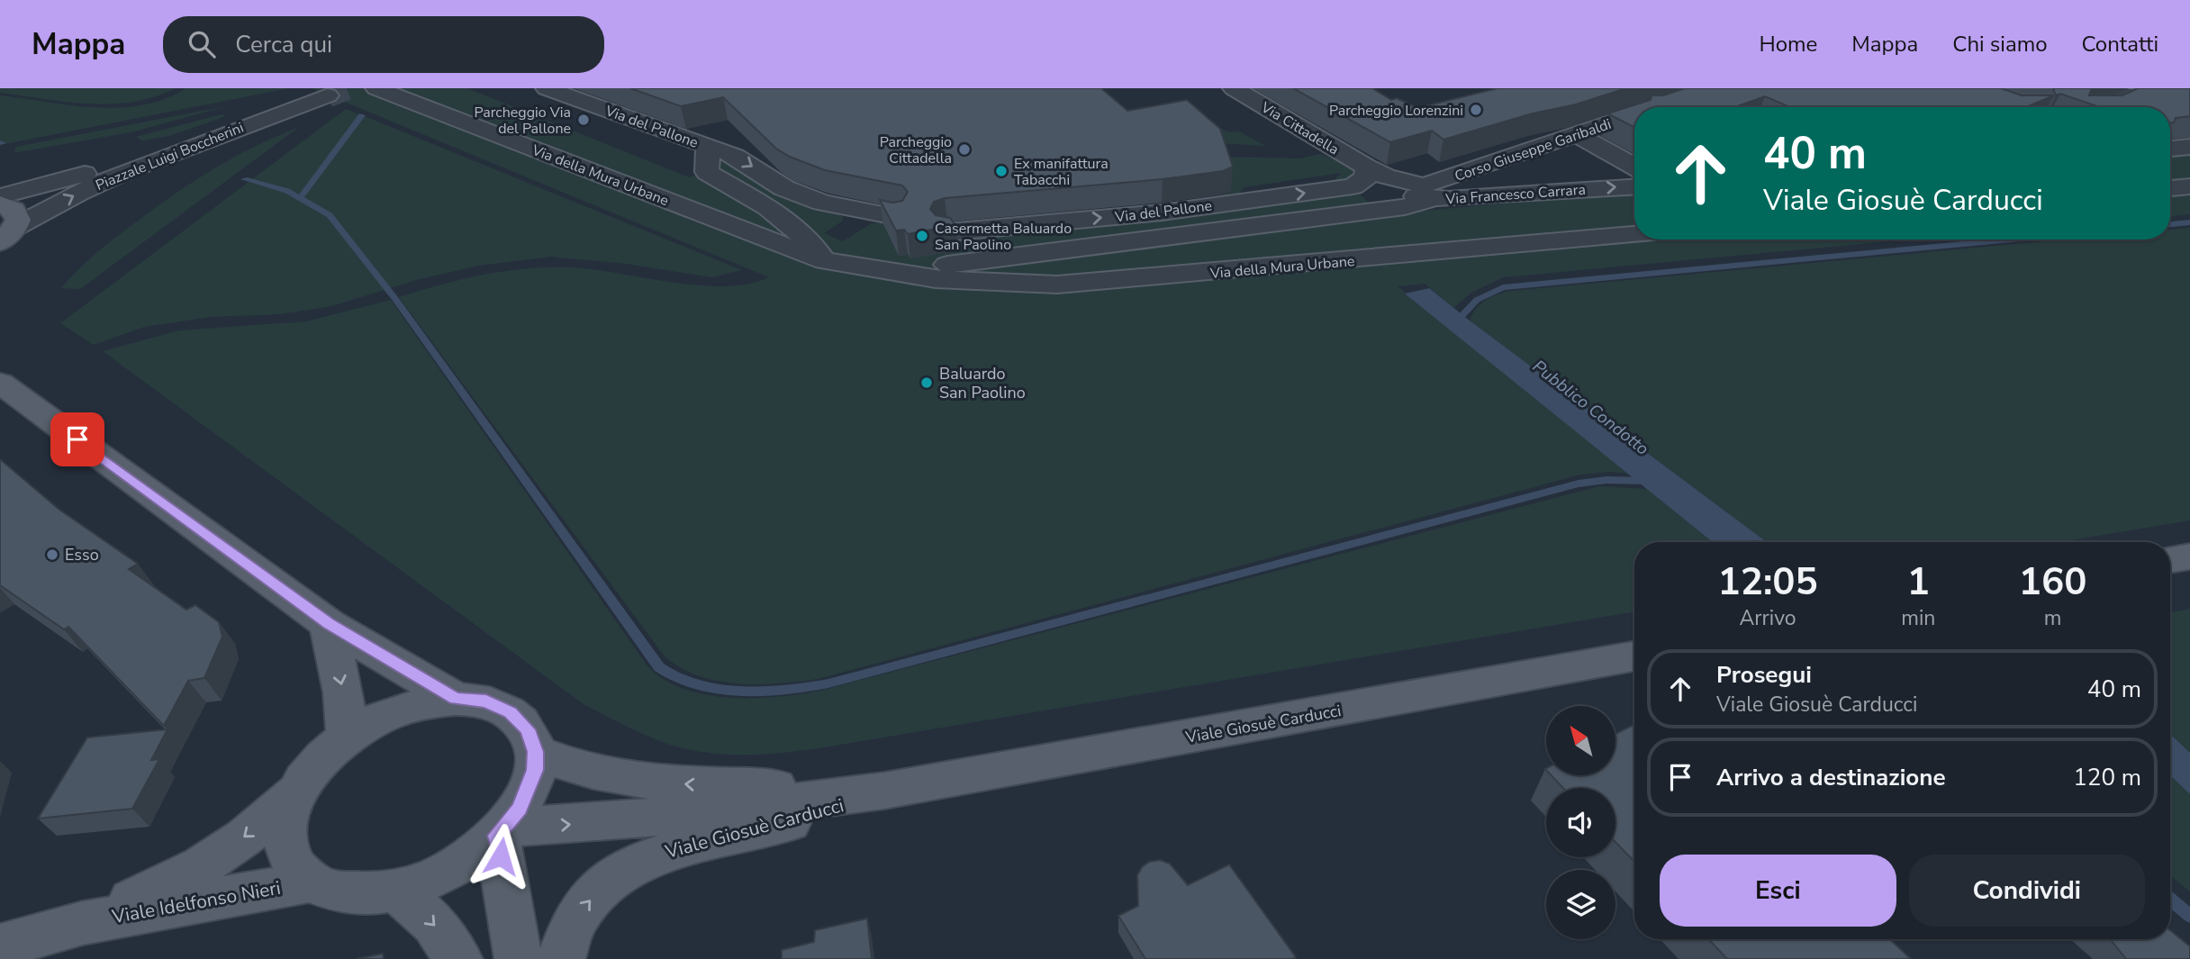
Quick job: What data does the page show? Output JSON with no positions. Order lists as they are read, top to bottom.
{
  "streets": {
    "main road": ["Piazzale Luigi Boccherini", "Viale Giosuè Carducci", "Viale Idelfonso Nieri"],
    "street": [
      "Via del Pallone",
      "Via Cittadella",
      "Corso Giuseppe Garibaldi",
      "Via della Mura Urbane",
      "Via Francesco Carrara"
    ]
  },
  "crossings": [
    ["Via del Pallone", "Via Cittadella"],
    ["Via del Pallone", "Via Francesco Carrara"],
    ["Via Cittadella", "Via Francesco Carrara"],
    ["Corso Giuseppe Garibaldi", "Via della Mura Urbane"],
    ["Corso Giuseppe Garibaldi", "Via Francesco Carrara"],
    ["Via della Mura Urbane", "Via Francesco Carrara"],
    ["Viale Giosuè Carducci", "Viale Idelfonso Nieri"]
  ],
  "one_way": ["Via del Pallone", "Via Francesco Carrara"],
  "water": ["Pubblico Condotto"],
  "places": [
    "Parcheggio Lorenzini",
    "Parcheggio Via del Pallone",
    "Parcheggio Cittadella",
    "Ex manifattura Tabacchi",
    "Casermetta Baluardo San Paolino",
    "Baluardo San Paolino",
    "Esso"
  ],
  "north": "top left",
  "page": {
    "header": "Mappa",
    "search": "Cerca qui",
    "nav": [
      "Home",
      "Mappa",
      "Chi siamo",
      "Contatti"
    ],
    "turn": ["40 m", "Viale Giosuè Carducci"],
    "eta": [
      "12:05",
      "Arrivo",
      "1",
      "min",
      "160",
      "m"
    ],
    "list": [
      {
        "name": "Prosegui",
        "note": "Viale Giosuè Carducci",
        "value": "40 m"
      },
      {
        "name": "Arrivo a destinazione",
        "value": "120 m"
      }
    ],
    "buttons": ["Esci", "Condividi"]
  }
}
